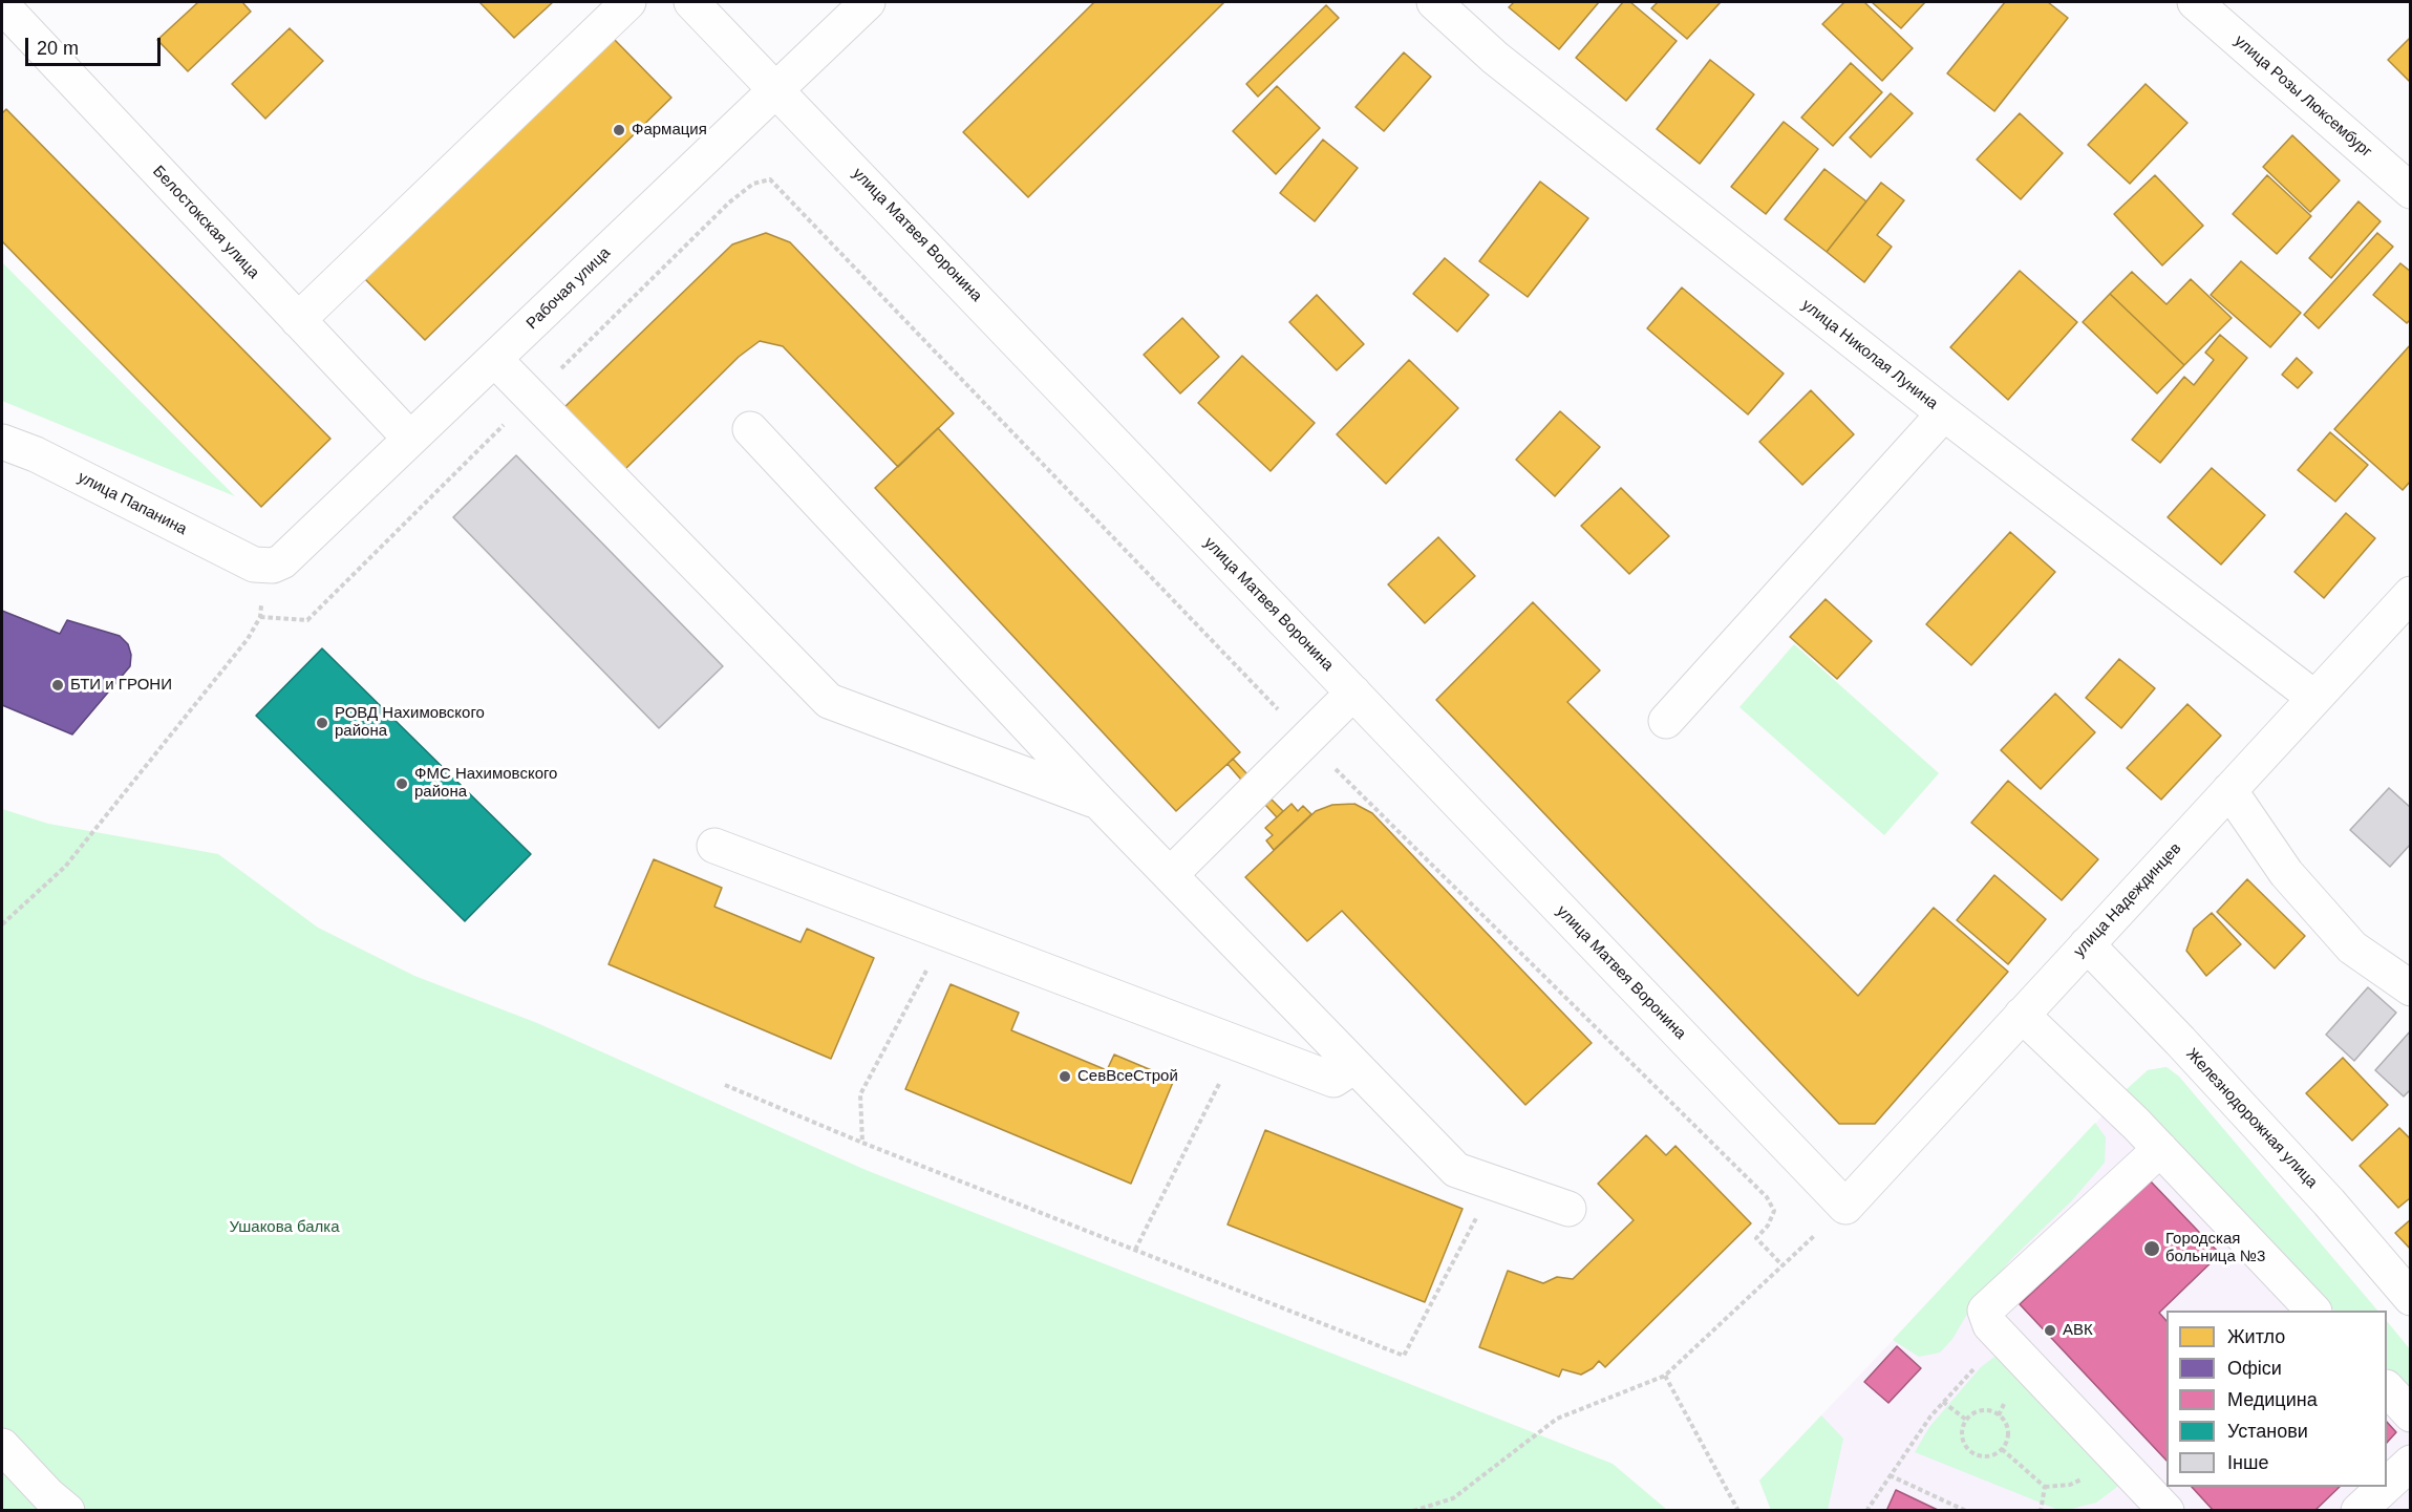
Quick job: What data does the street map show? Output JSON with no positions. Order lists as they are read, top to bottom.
{
  "streets": {
    "street": [
      "улица Розы Люксембург",
      "Белостокская улица",
      "улица Матвея Воронина",
      "Рабочая улица",
      "улица Николая Лунина",
      "улица Папанина",
      "улица Надеждинцев",
      "Железнодорожная улица"
    ]
  },
  "crossings": [
    ["Белостокская улица", "Рабочая улица"],
    ["улица Матвея Воронина", "Рабочая улица"],
    ["улица Матвея Воронина", "улица Надеждинцев"],
    ["Рабочая улица", "улица Папанина"],
    ["улица Николая Лунина", "улица Надеждинцев"],
    ["улица Надеждинцев", "Железнодорожная улица"]
  ],
  "parks": ["Ушакова балка"],
  "places": [
    "Фармация",
    "БТИ и ГРОНИ",
    "РОВД Нахимовского района",
    "ФМС Нахимовского района",
    "СевВсеСтрой",
    "Городская больница №3",
    "АВК"
  ],
  "legend": [
    "Житло",
    "Офіси",
    "Медицина",
    "Установи",
    "Інше"
  ],
  "scale_bar": "20 m"
}
